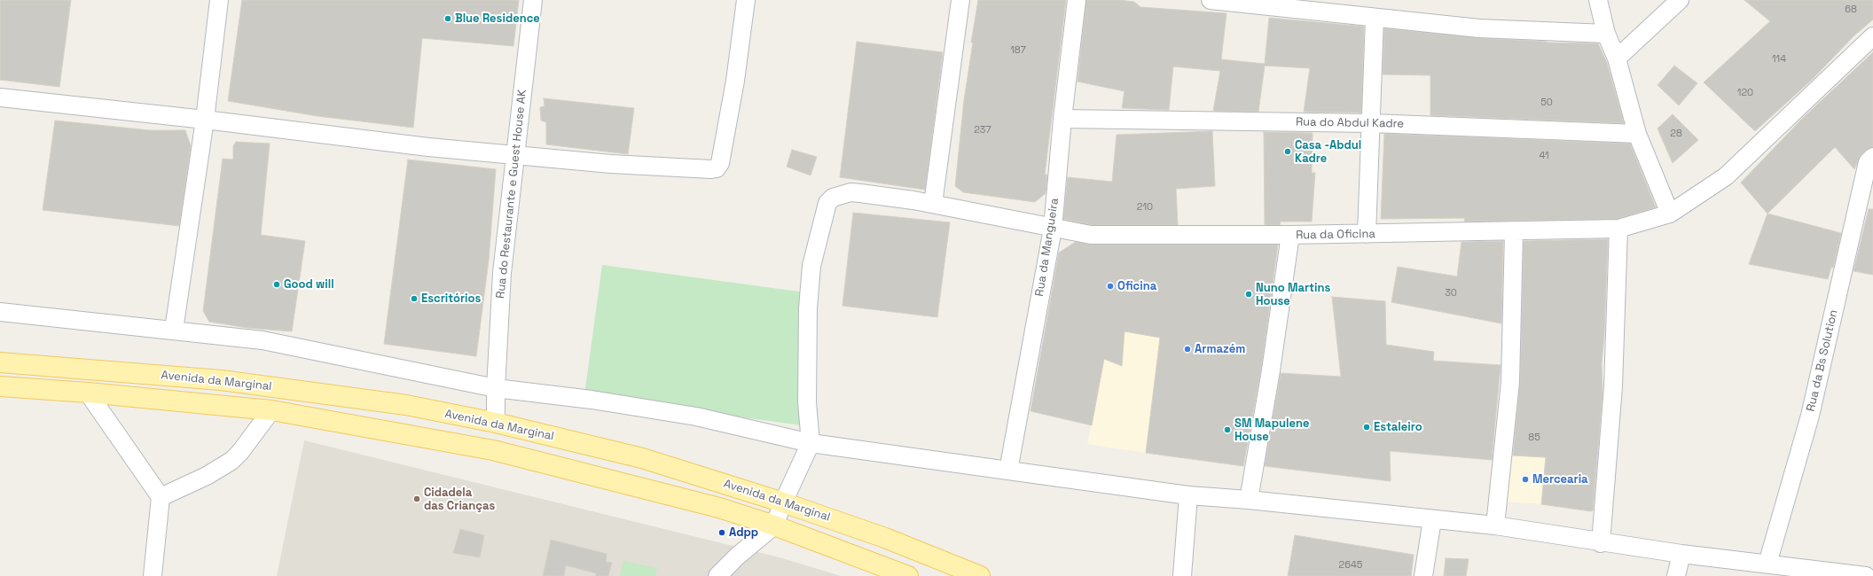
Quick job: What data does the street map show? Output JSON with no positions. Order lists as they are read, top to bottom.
{
  "streets": {
    "main road": ["Avenida da Marginal"],
    "street": [
      "Rua do Abdul Kadre",
      "Rua do Restaurante e Guest House AK",
      "Rua da Oficina",
      "Rua da Mangueira",
      "Rua da Bs Solution"
    ]
  },
  "crossings": [
    ["Rua do Abdul Kadre", "Rua da Mangueira"],
    ["Rua do Restaurante e Guest House AK", "Avenida da Marginal"],
    ["Rua da Oficina", "Rua da Mangueira"]
  ],
  "places": [
    "Blue Residence",
    "Casa -Abdul Kadre",
    "Good will",
    "Oficina",
    "Nuno Martins House",
    "Escritórios",
    "Armazém",
    "Estaleiro",
    "SM Mapulene House",
    "Mercearia",
    "Cidadela das Crianças",
    "Adpp"
  ],
  "house_numbers": [
    "68",
    "187",
    "114",
    "120",
    "50",
    "237",
    "28",
    "41",
    "210",
    "30",
    "85",
    "2645"
  ]
}
